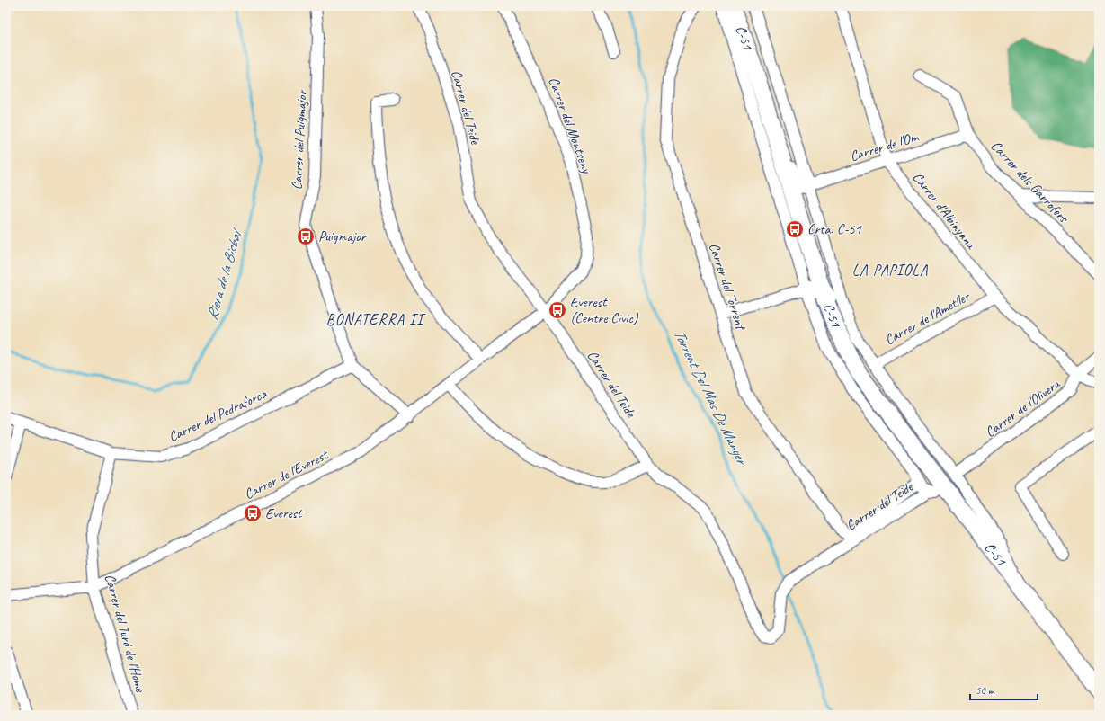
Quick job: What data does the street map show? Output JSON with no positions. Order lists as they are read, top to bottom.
{
  "streets": {
    "main road": ["C-51"],
    "street": [
      "Carrer del Teide",
      "Carrer del Montseny",
      "Carrer del Puigmajor",
      "Carrer de l'Om",
      "Carrer dels Garrofers",
      "Carrer d'Albinyana",
      "Carrer del Torrent",
      "Carrer de l'Ametller",
      "Carrer de l'Olivera",
      "Carrer del Pedraforca",
      "Carrer de l'Everest",
      "Carrer del Turó de l'Home"
    ]
  },
  "crossings": [
    ["C-51", "Carrer del Teide"],
    ["C-51", "Carrer de l'Om"],
    ["C-51", "Carrer de l'Ametller"],
    ["Carrer del Teide", "Carrer del Montseny"],
    ["Carrer del Teide", "Carrer del Torrent"],
    ["Carrer del Teide", "Carrer de l'Everest"],
    ["Carrer del Montseny", "Carrer de l'Everest"],
    ["Carrer del Puigmajor", "Carrer del Pedraforca"],
    ["Carrer del Puigmajor", "Carrer de l'Everest"],
    ["Carrer de l'Om", "Carrer dels Garrofers"],
    ["Carrer de l'Om", "Carrer d'Albinyana"],
    ["Carrer d'Albinyana", "Carrer de l'Ametller"],
    ["Carrer d'Albinyana", "Carrer de l'Olivera"],
    ["Carrer del Pedraforca", "Carrer del Turó de l'Home"],
    ["Carrer de l'Everest", "Carrer del Turó de l'Home"]
  ],
  "districts": ["LA PAPIOLA", "BONATERRA II"],
  "water": ["Riera de la Bisbal", "Torrent Del Mas De Manyer"],
  "places": {
    "bus stop": [
      "Crta. C-51",
      "Puigmajor",
      "Everest (Centre Civic)",
      "Everest"
    ]
  },
  "scale_bar": "50 m"
}
